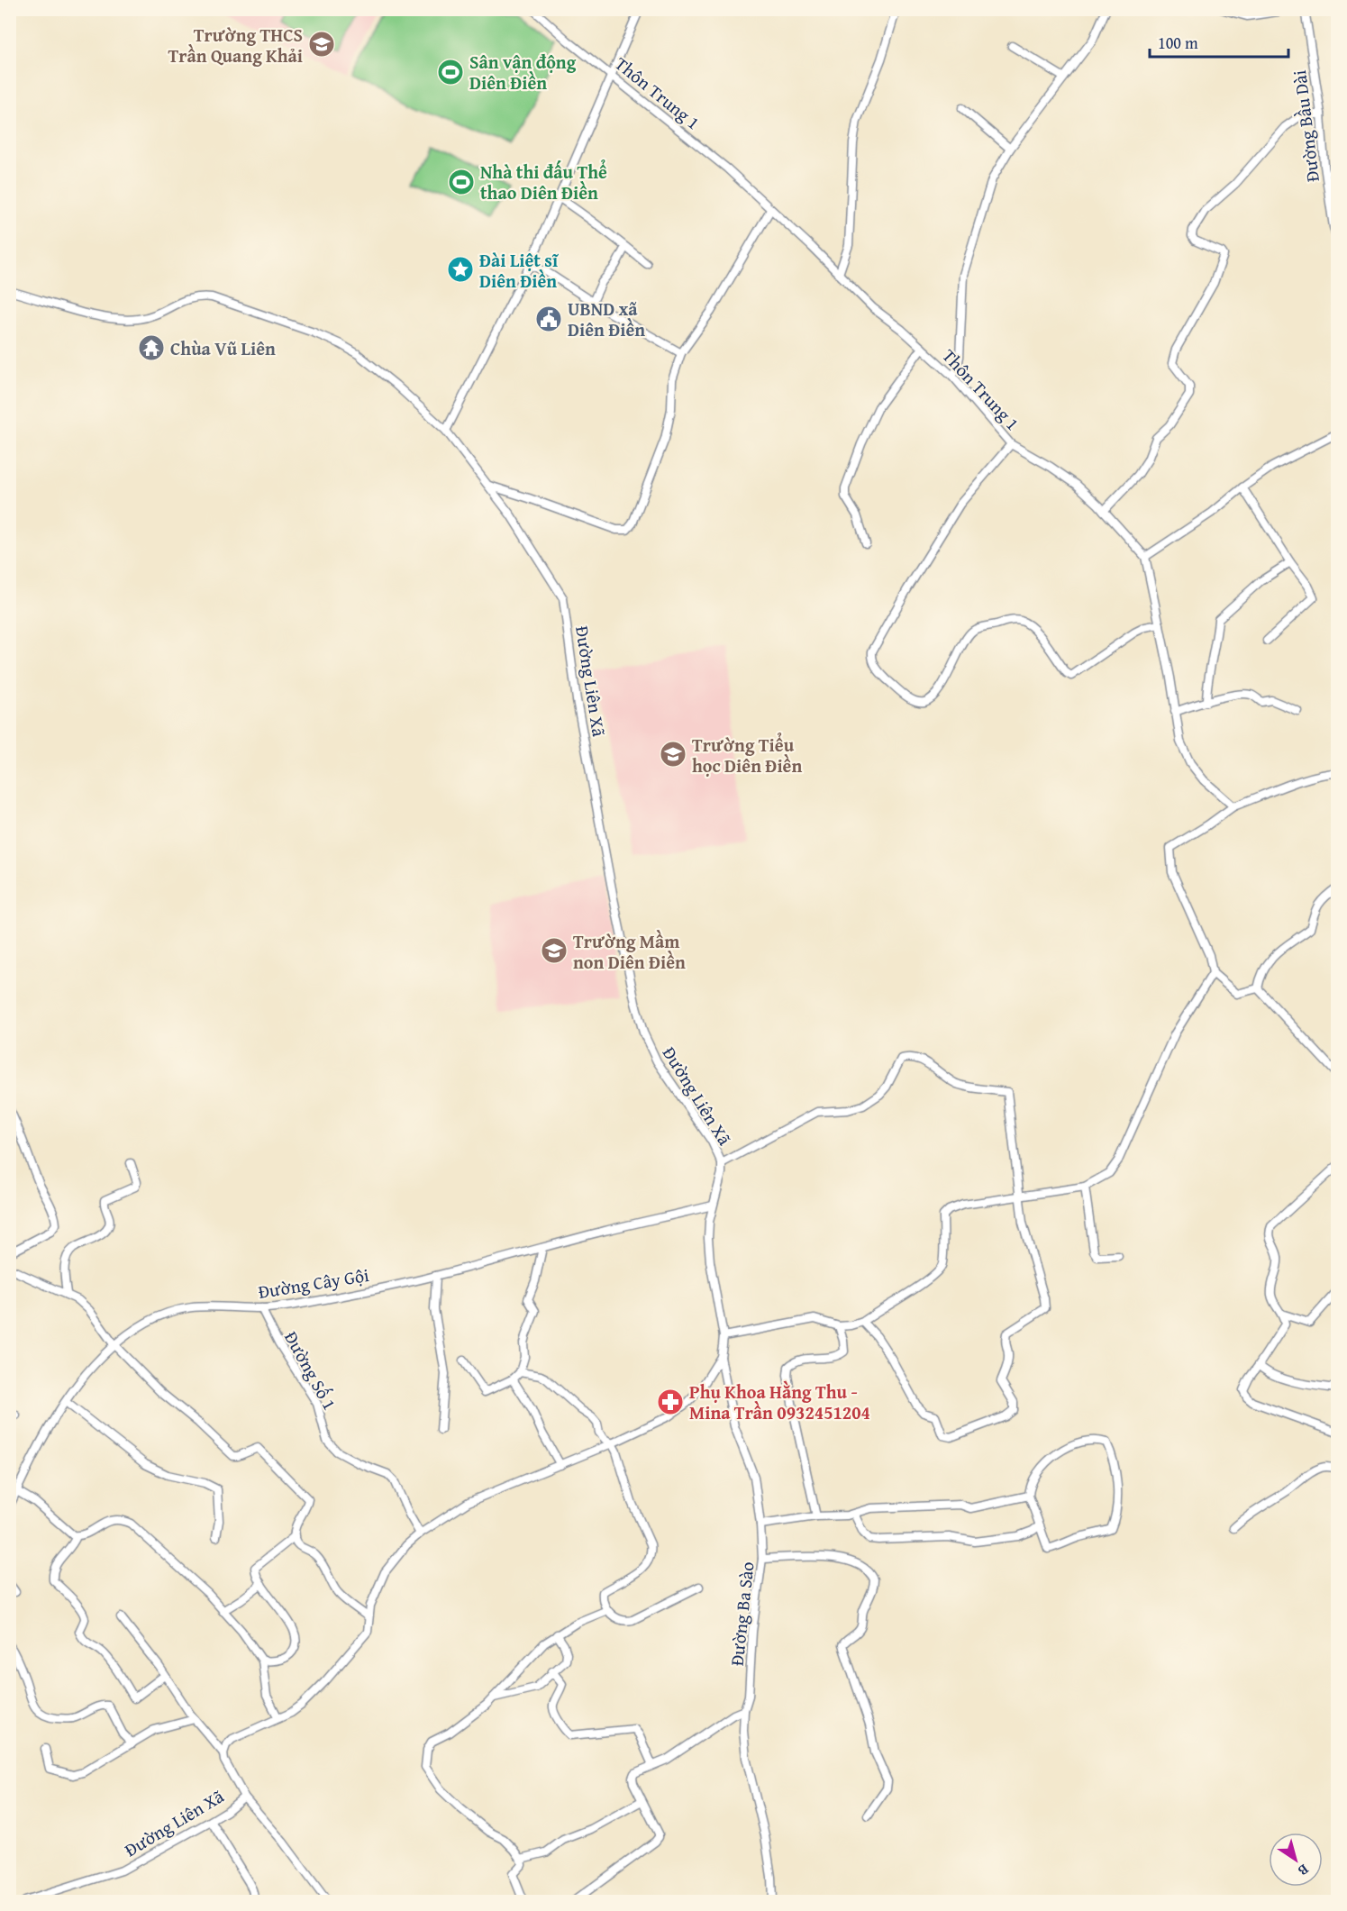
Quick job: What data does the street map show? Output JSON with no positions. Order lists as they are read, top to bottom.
{
  "streets": {
    "street": [
      "Thôn Trung 1",
      "Đường Bầu Dài",
      "Đường Liên Xã",
      "Đường Cây Gội",
      "Đường Số 1",
      "Đường Ba Sào"
    ]
  },
  "crossings": [
    ["Đường Liên Xã", "Đường Cây Gội"],
    ["Đường Liên Xã", "Đường Số 1"],
    ["Đường Liên Xã", "Đường Ba Sào"],
    ["Đường Cây Gội", "Đường Số 1"]
  ],
  "places": {
    "school or university": ["Trường THCS Trần Quang Khải", "Trường Tiểu học Diên Điền", "Trường Mầm non Diên Điền"],
    "sports": ["Sân vận động Diên Điền", "Nhà thi đấu Thể thao Diên Điền"],
    "place": ["Đài Liệt sĩ Diên Điền"],
    "public building": ["UBND xã Diên Điền"],
    "temple": ["Chùa Vũ Liên"],
    "pharmacy": ["Phụ Khoa Hằng Thu - Mina Trần 0932451204"]
  },
  "scale_bar": "100 m",
  "north": "bottom right"
}
